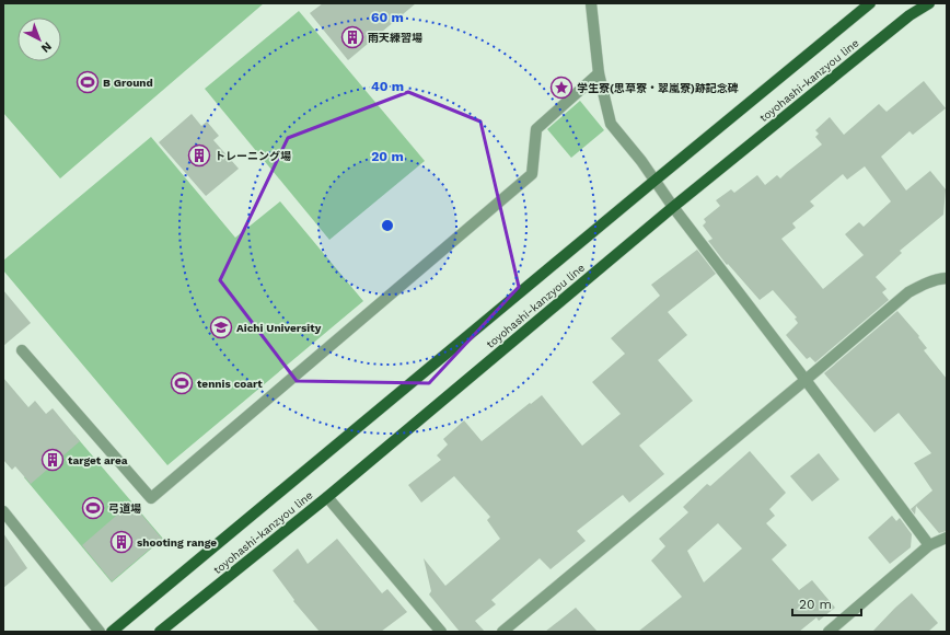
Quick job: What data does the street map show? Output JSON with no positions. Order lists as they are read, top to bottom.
{
  "streets": {
    "main road": ["toyohashi-kanzyou line"]
  },
  "places": {
    "building": [
      "雨天練習場",
      "トレーニング場",
      "target area",
      "shooting range"
    ],
    "sports": ["B Ground", "tennis coart", "弓道場"],
    "place": ["学生寮(思草寮・翠嵐寮)跡記念碑"],
    "school or university": ["Aichi University"]
  },
  "scale_bar": "20 m",
  "north": "bottom right",
  "rings": ["60 m", "40 m", "20 m"]
}
